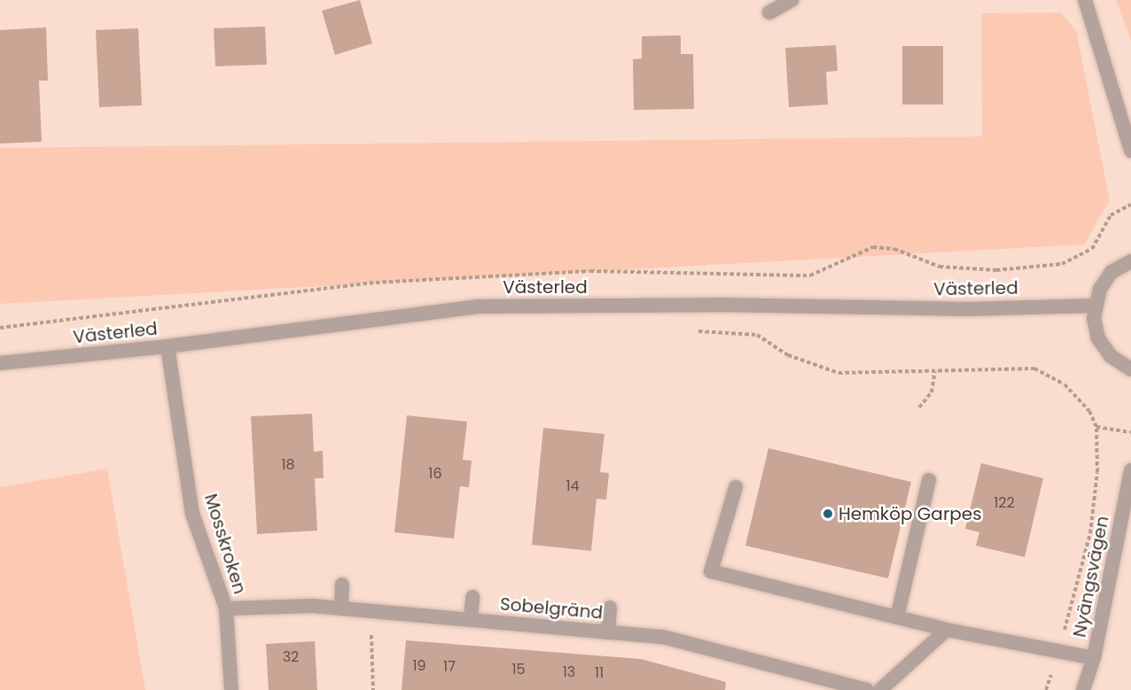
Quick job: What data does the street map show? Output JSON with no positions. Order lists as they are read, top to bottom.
{
  "streets": {
    "street": [
      "Västerled",
      "Mosskroken",
      "Nyängsvägen",
      "Sobelgränd"
    ]
  },
  "crossings": [
    ["Västerled", "Mosskroken"],
    ["Mosskroken", "Sobelgränd"]
  ],
  "places": ["Hemköp Garpes"],
  "house_numbers": [
    "18",
    "16",
    "14",
    "122",
    "32",
    "19",
    "17",
    "15",
    "13",
    "11"
  ]
}
